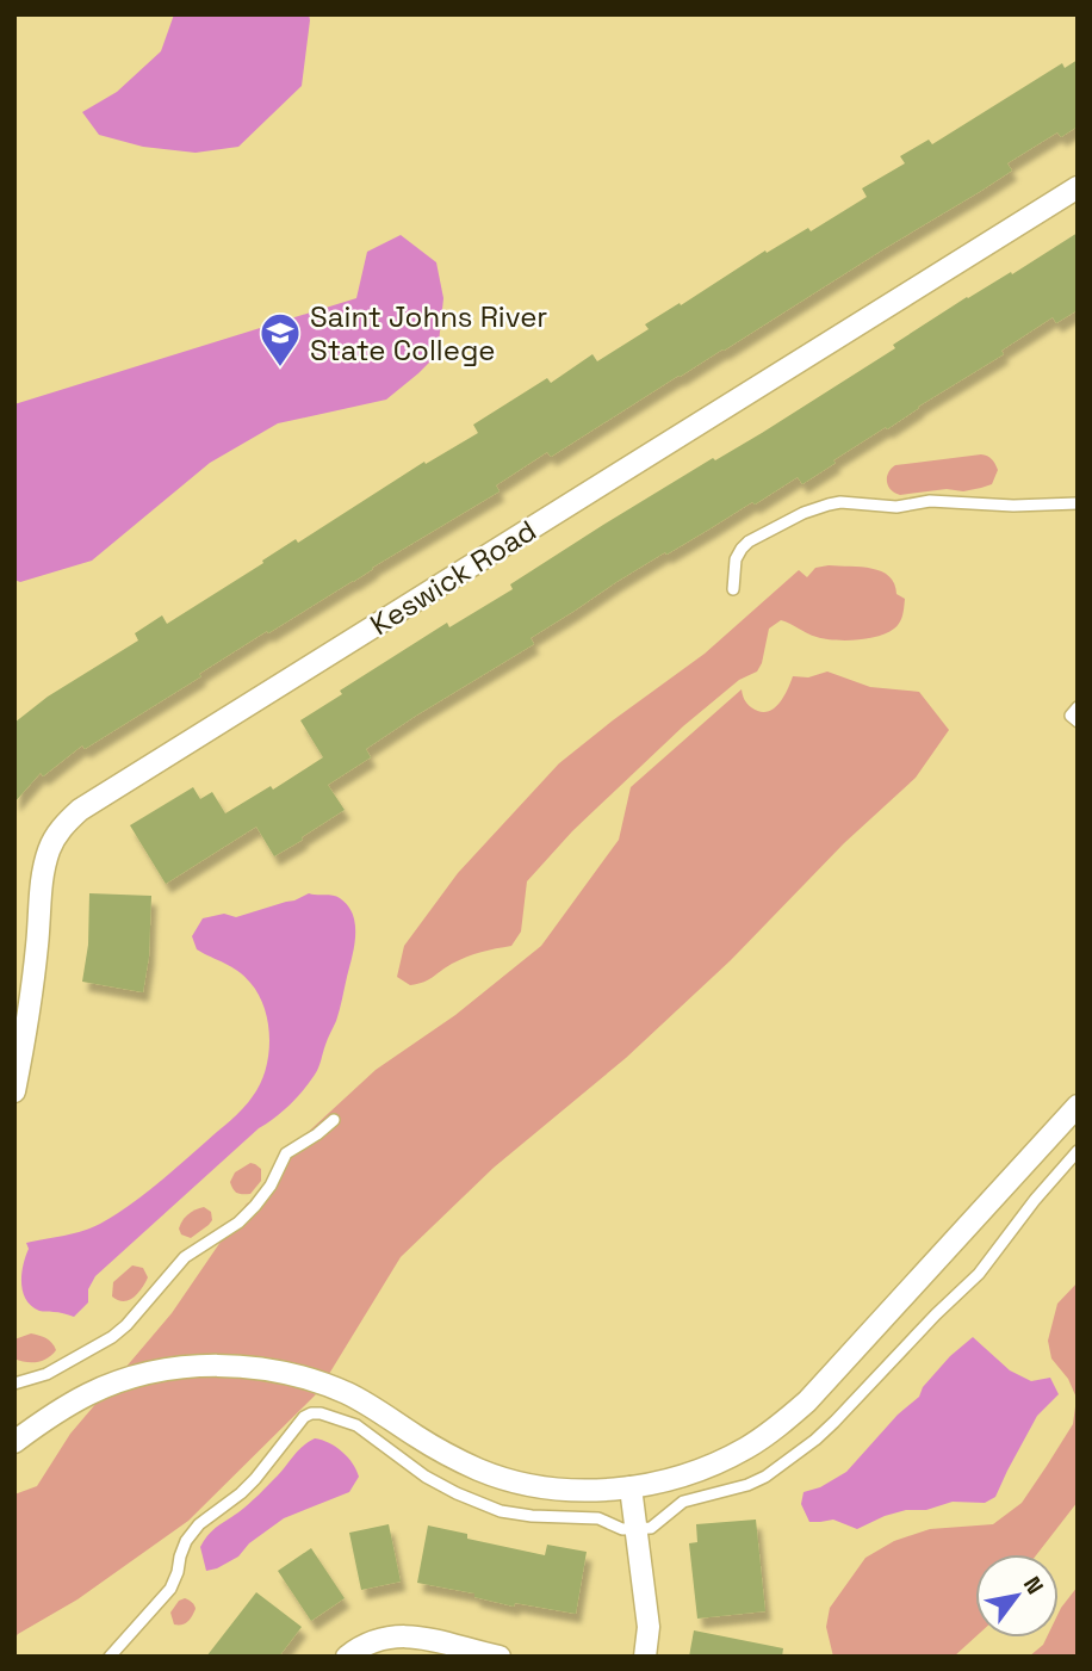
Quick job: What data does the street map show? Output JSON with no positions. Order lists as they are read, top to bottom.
{
  "streets": {
    "street": ["Keswick Road"]
  },
  "places": {
    "school or university": ["Saint Johns River State College"]
  },
  "north": "top right"
}
